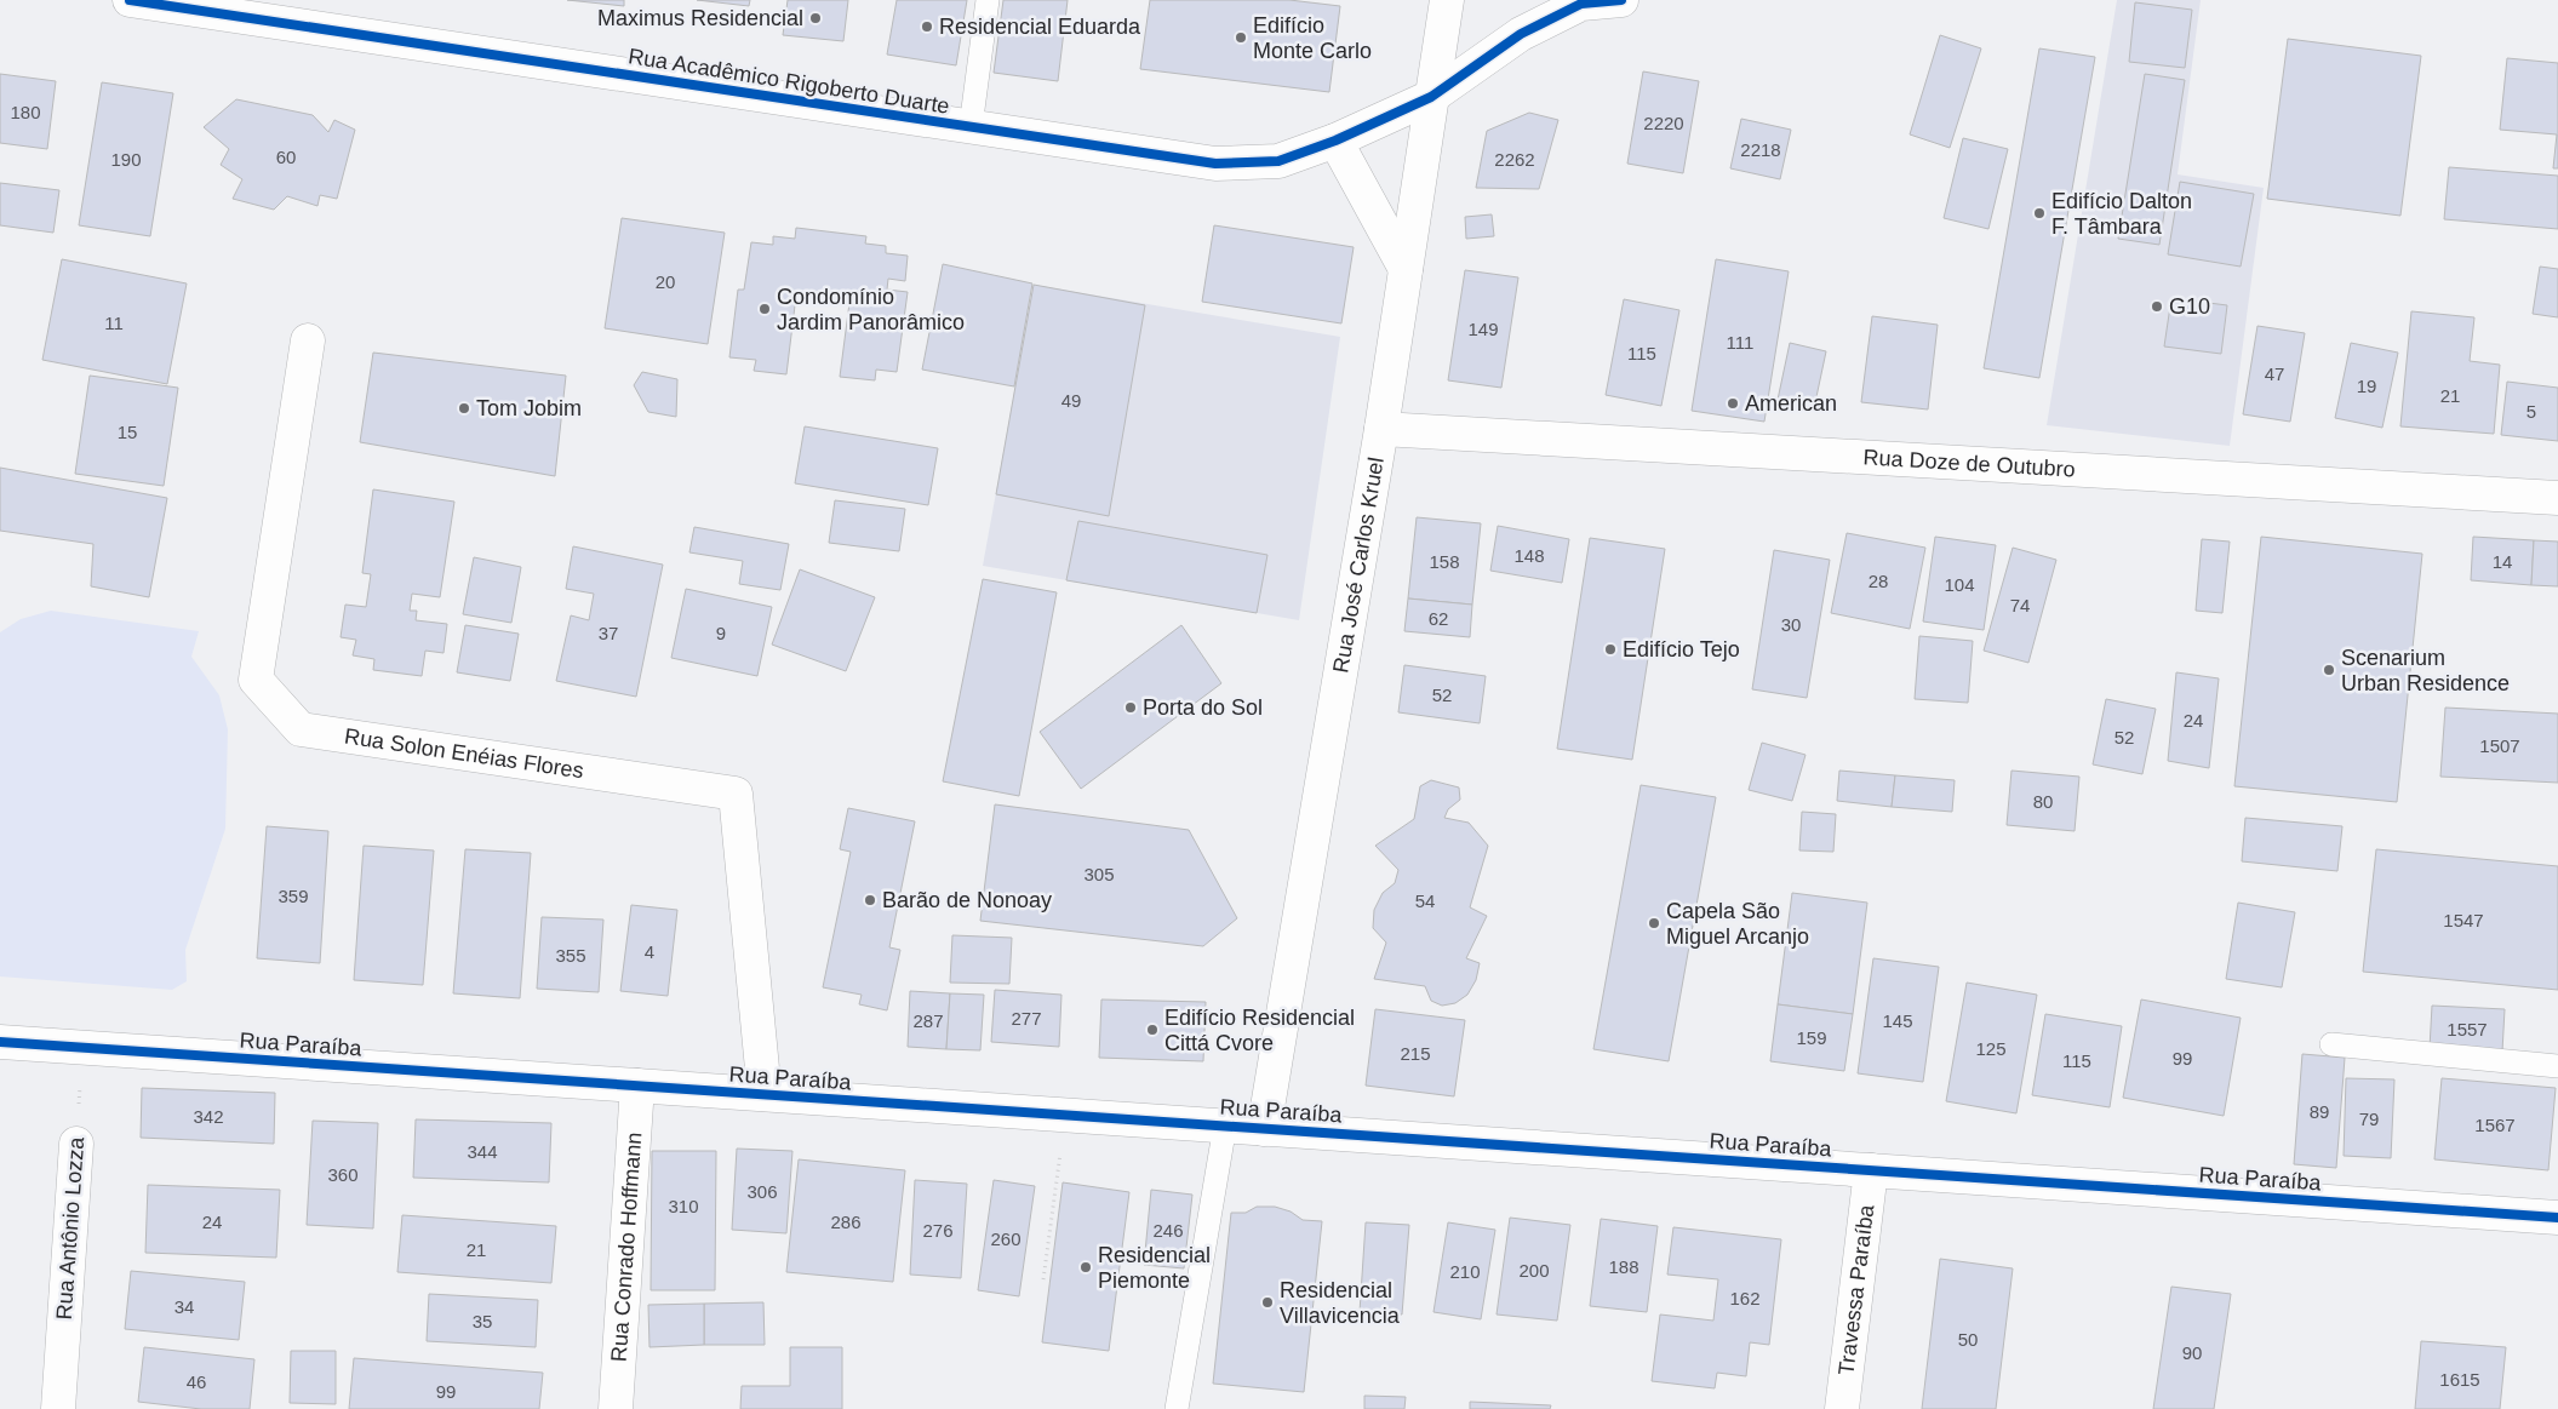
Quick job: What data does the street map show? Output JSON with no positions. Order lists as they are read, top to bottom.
{
  "streets": {
    "street": [
      "Rua Acadêmico Rigoberto Duarte",
      "Rua Doze de Outubro",
      "Rua José Carlos Kruel",
      "Rua Solon Enéias Flores",
      "Rua Paraíba",
      "Rua Antônio Lozza",
      "Rua Conrado Hoffmann",
      "Travessa Paraíba"
    ]
  },
  "crossings": [
    ["Rua Acadêmico Rigoberto Duarte", "Rua José Carlos Kruel"],
    ["Rua Doze de Outubro", "Rua José Carlos Kruel"],
    ["Rua José Carlos Kruel", "Rua Paraíba"],
    ["Rua Solon Enéias Flores", "Rua Paraíba"],
    ["Rua Paraíba", "Rua Antônio Lozza"],
    ["Rua Paraíba", "Rua Conrado Hoffmann"],
    ["Rua Paraíba", "Travessa Paraíba"]
  ],
  "places": [
    "Maximus Residencial",
    "Residencial Eduarda",
    "Edifício Monte Carlo",
    "Edifício Dalton F. Tâmbara",
    "G10",
    "Condomínio Jardim Panorâmico",
    "American",
    "Tom Jobim",
    "Edifício Tejo",
    "Scenarium Urban Residence",
    "Porta do Sol",
    "Barão de Nonoay",
    "Capela São Miguel Arcanjo",
    "Edifício Residencial Cittá Cvore",
    "Residencial Piemonte",
    "Residencial Villavicencia"
  ],
  "house_numbers": [
    "180",
    "2220",
    "2218",
    "60",
    "190",
    "2262",
    "20",
    "11",
    "149",
    "111",
    "115",
    "47",
    "19",
    "21",
    "49",
    "5",
    "15",
    "148",
    "158",
    "14",
    "28",
    "104",
    "74",
    "62",
    "30",
    "37",
    "9",
    "52",
    "24",
    "52",
    "1507",
    "80",
    "305",
    "359",
    "54",
    "1547",
    "4",
    "355",
    "277",
    "287",
    "145",
    "1557",
    "159",
    "125",
    "215",
    "99",
    "115",
    "89",
    "342",
    "79",
    "1567",
    "344",
    "360",
    "306",
    "310",
    "24",
    "286",
    "276",
    "246",
    "260",
    "21",
    "188",
    "200",
    "210",
    "162",
    "34",
    "35",
    "50",
    "90",
    "1615",
    "46",
    "99"
  ]
}
